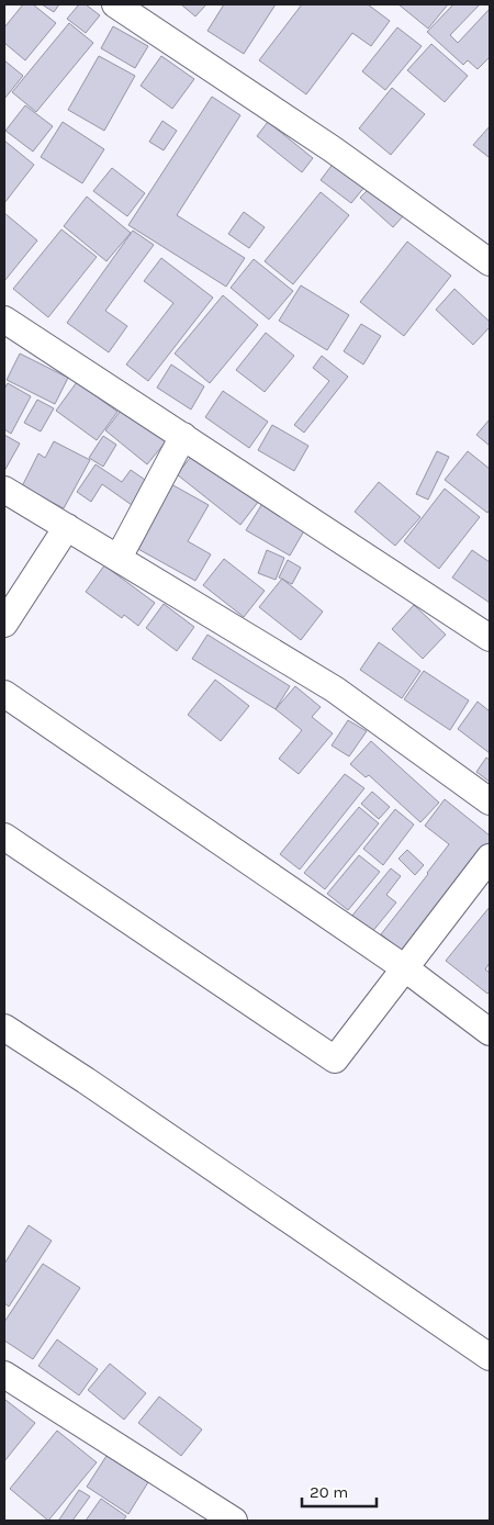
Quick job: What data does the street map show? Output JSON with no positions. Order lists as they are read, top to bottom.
{
  "scale_bar": "20 m"
}
